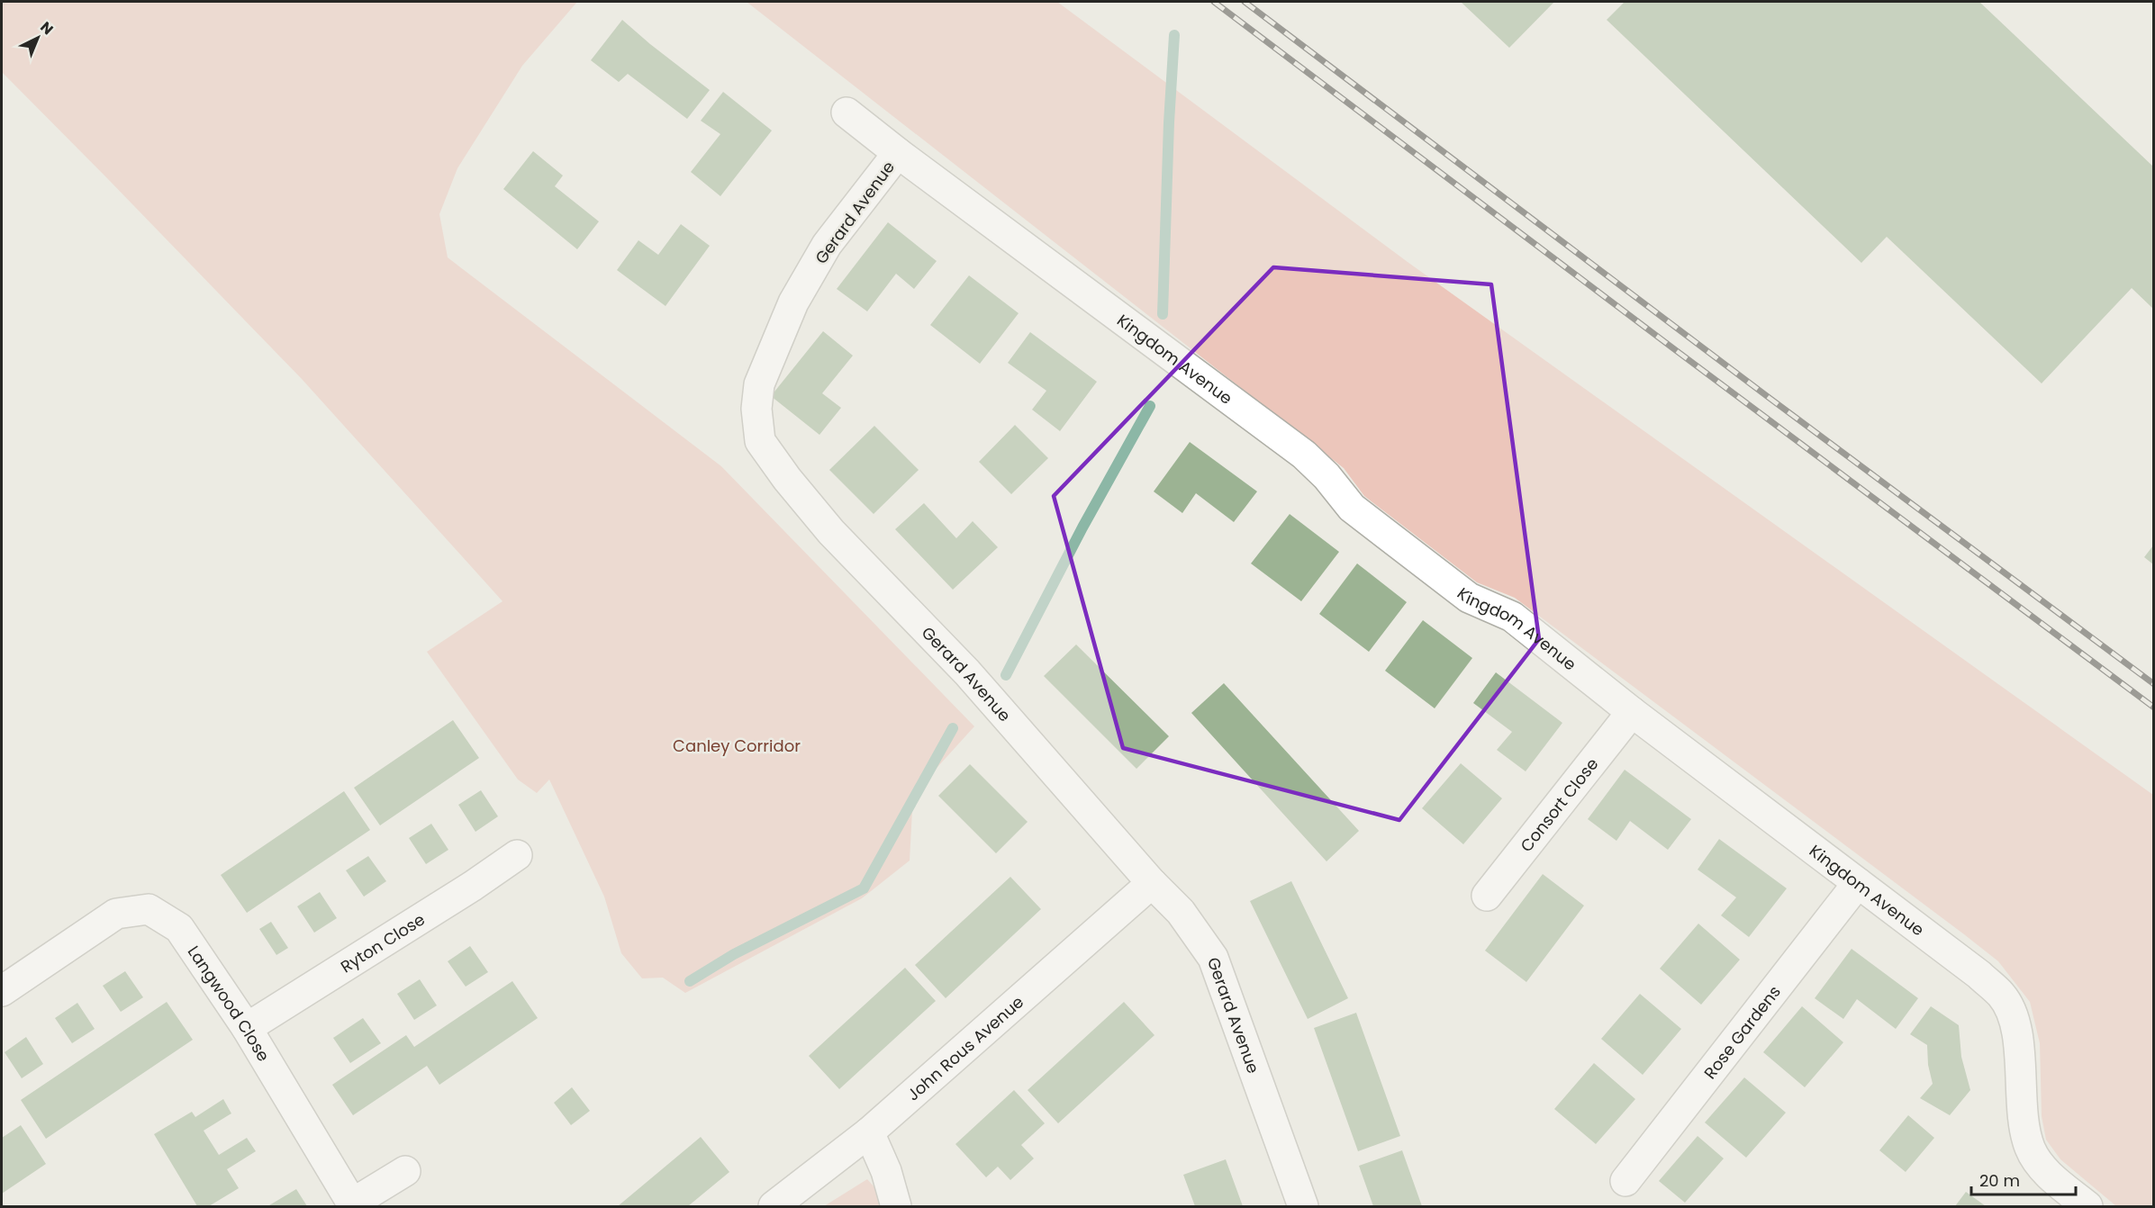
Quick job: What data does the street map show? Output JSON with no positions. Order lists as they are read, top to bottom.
{
  "streets": {
    "street": [
      "Gerard Avenue",
      "Kingdom Avenue",
      "Consort Close",
      "Ryton Close",
      "Langwood Close",
      "Rose Gardens",
      "John Rous Avenue"
    ]
  },
  "crossings": [
    ["Gerard Avenue", "Kingdom Avenue"],
    ["Gerard Avenue", "John Rous Avenue"],
    ["Kingdom Avenue", "Consort Close"],
    ["Kingdom Avenue", "Rose Gardens"],
    ["Ryton Close", "Langwood Close"]
  ],
  "parks": ["Canley Corridor"],
  "scale_bar": "20 m",
  "north": "top right"
}
